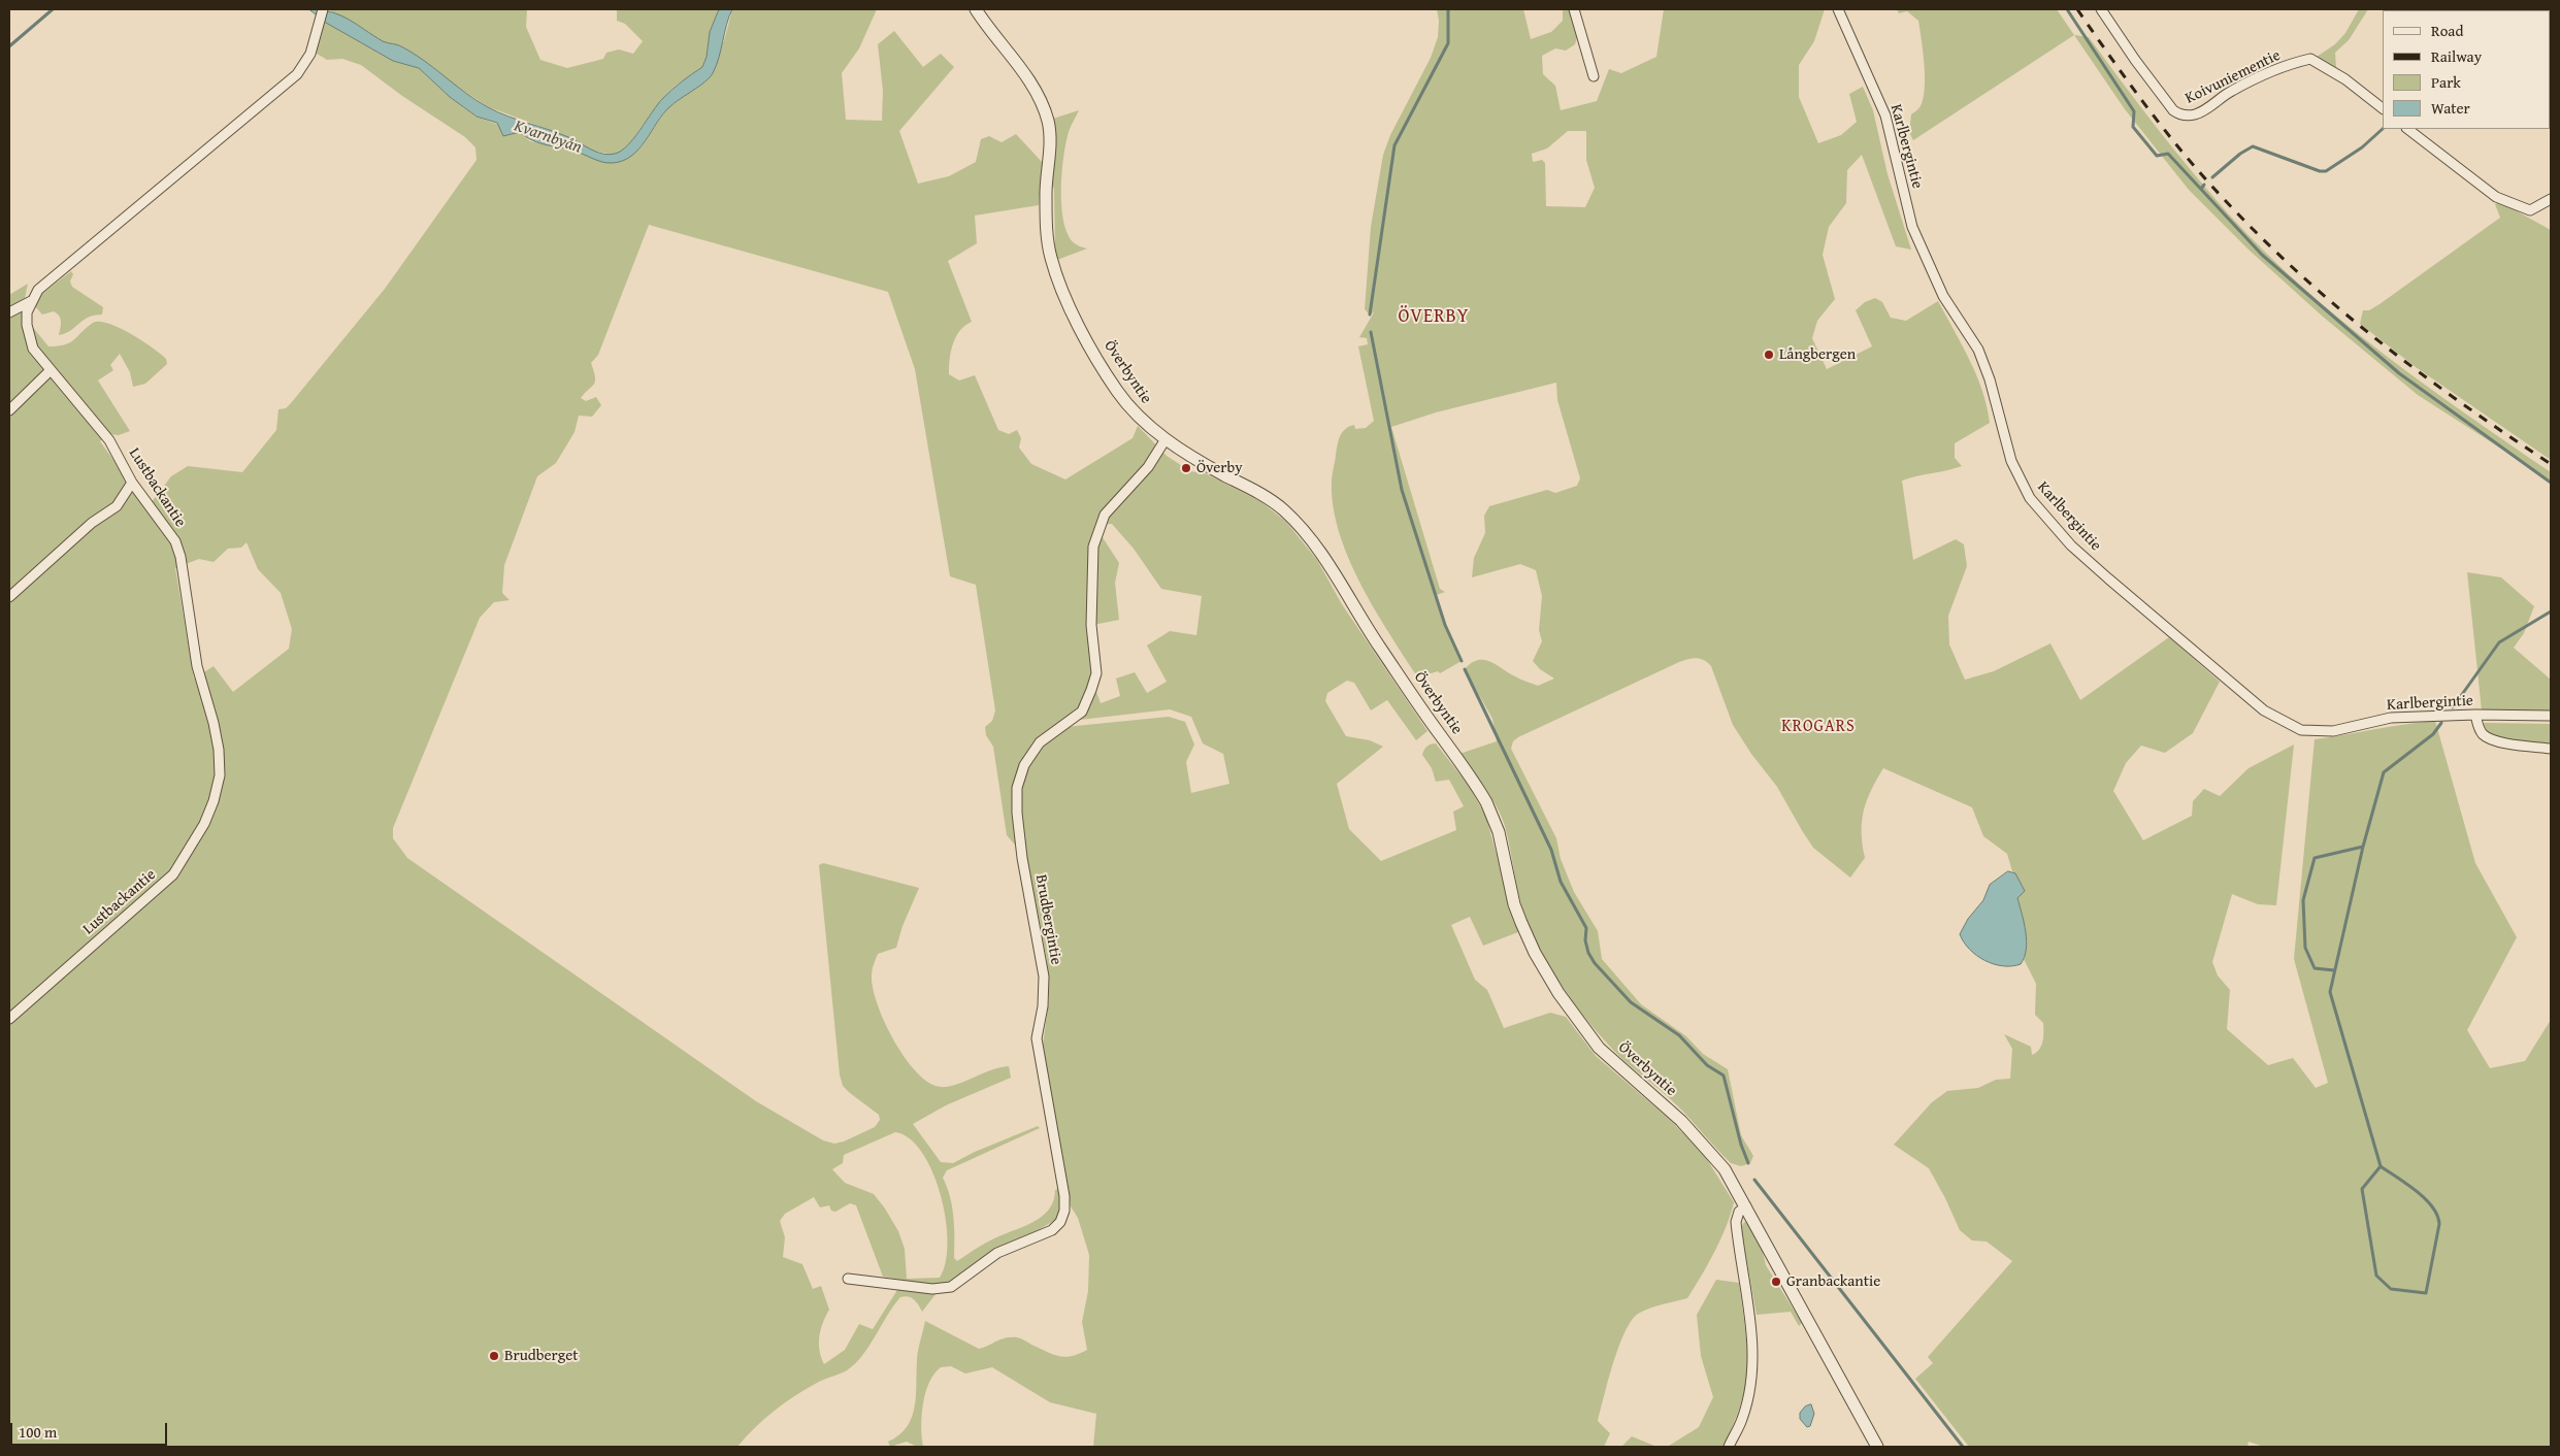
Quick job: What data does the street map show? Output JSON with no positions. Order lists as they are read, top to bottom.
{
  "streets": {
    "street": [
      "Koivuniementie",
      "Karlbergintie",
      "Överbyntie",
      "Lustbackantie",
      "Brudbergintie"
    ]
  },
  "crossings": [
    ["Överbyntie", "Brudbergintie"]
  ],
  "districts": ["ÖVERBY", "KROGARS"],
  "water": ["Kvarnbyån"],
  "places": [
    "Långbergen",
    "Överby",
    "Granbackantie",
    "Brudberget"
  ],
  "legend": [
    "Road",
    "Railway",
    "Park",
    "Water"
  ],
  "scale_bar": "100 m"
}
